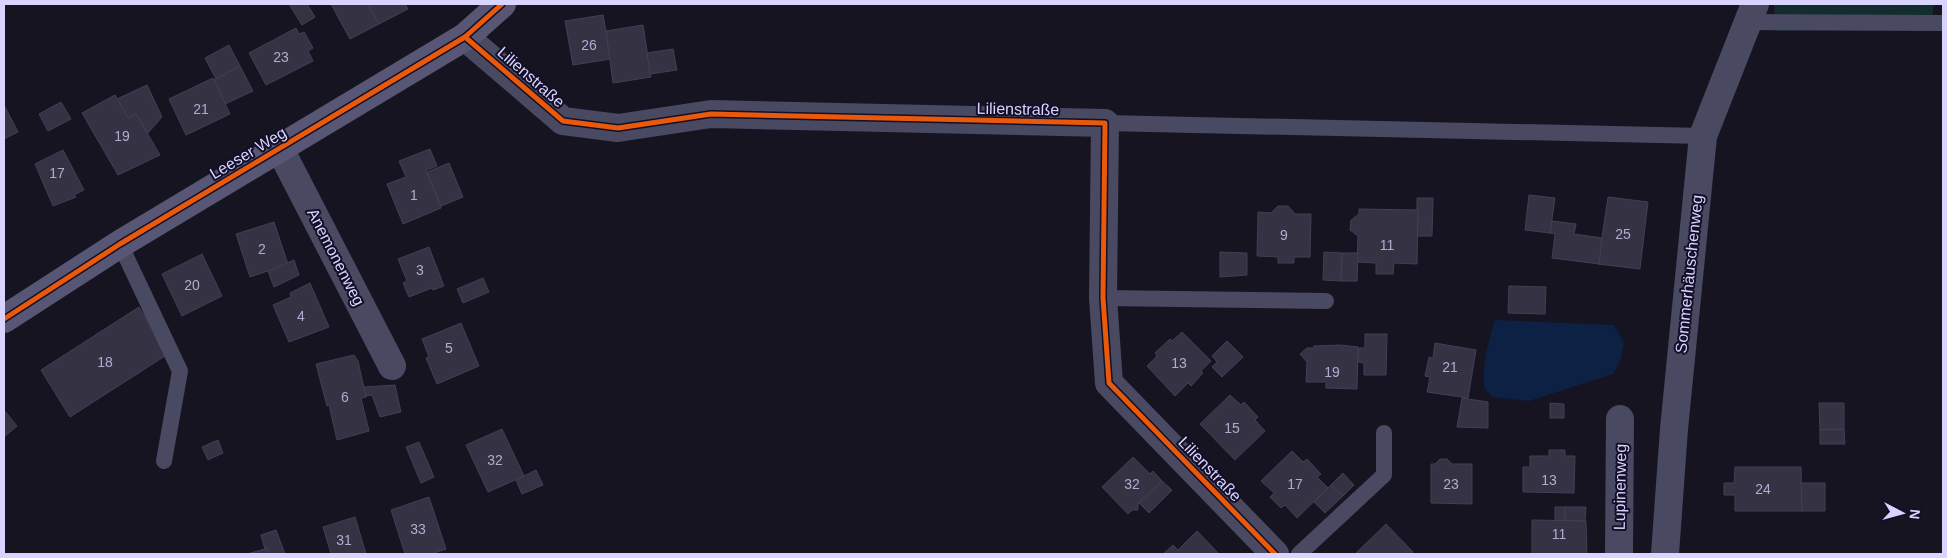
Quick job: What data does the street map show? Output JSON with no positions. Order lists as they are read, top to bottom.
{
  "streets": {
    "street": [
      "Lilienstraße",
      "Leeser Weg",
      "Anemonenweg",
      "Sommerhäuschenweg",
      "Lupinenweg"
    ]
  },
  "crossings": [
    ["Lilienstraße", "Leeser Weg"],
    ["Leeser Weg", "Anemonenweg"]
  ],
  "house_numbers": [
    "26",
    "23",
    "21",
    "19",
    "17",
    "1",
    "25",
    "9",
    "11",
    "2",
    "3",
    "20",
    "4",
    "5",
    "18",
    "13",
    "21",
    "19",
    "6",
    "15",
    "32",
    "13",
    "32",
    "17",
    "23",
    "24",
    "33",
    "11",
    "31"
  ],
  "north": "right"
}
